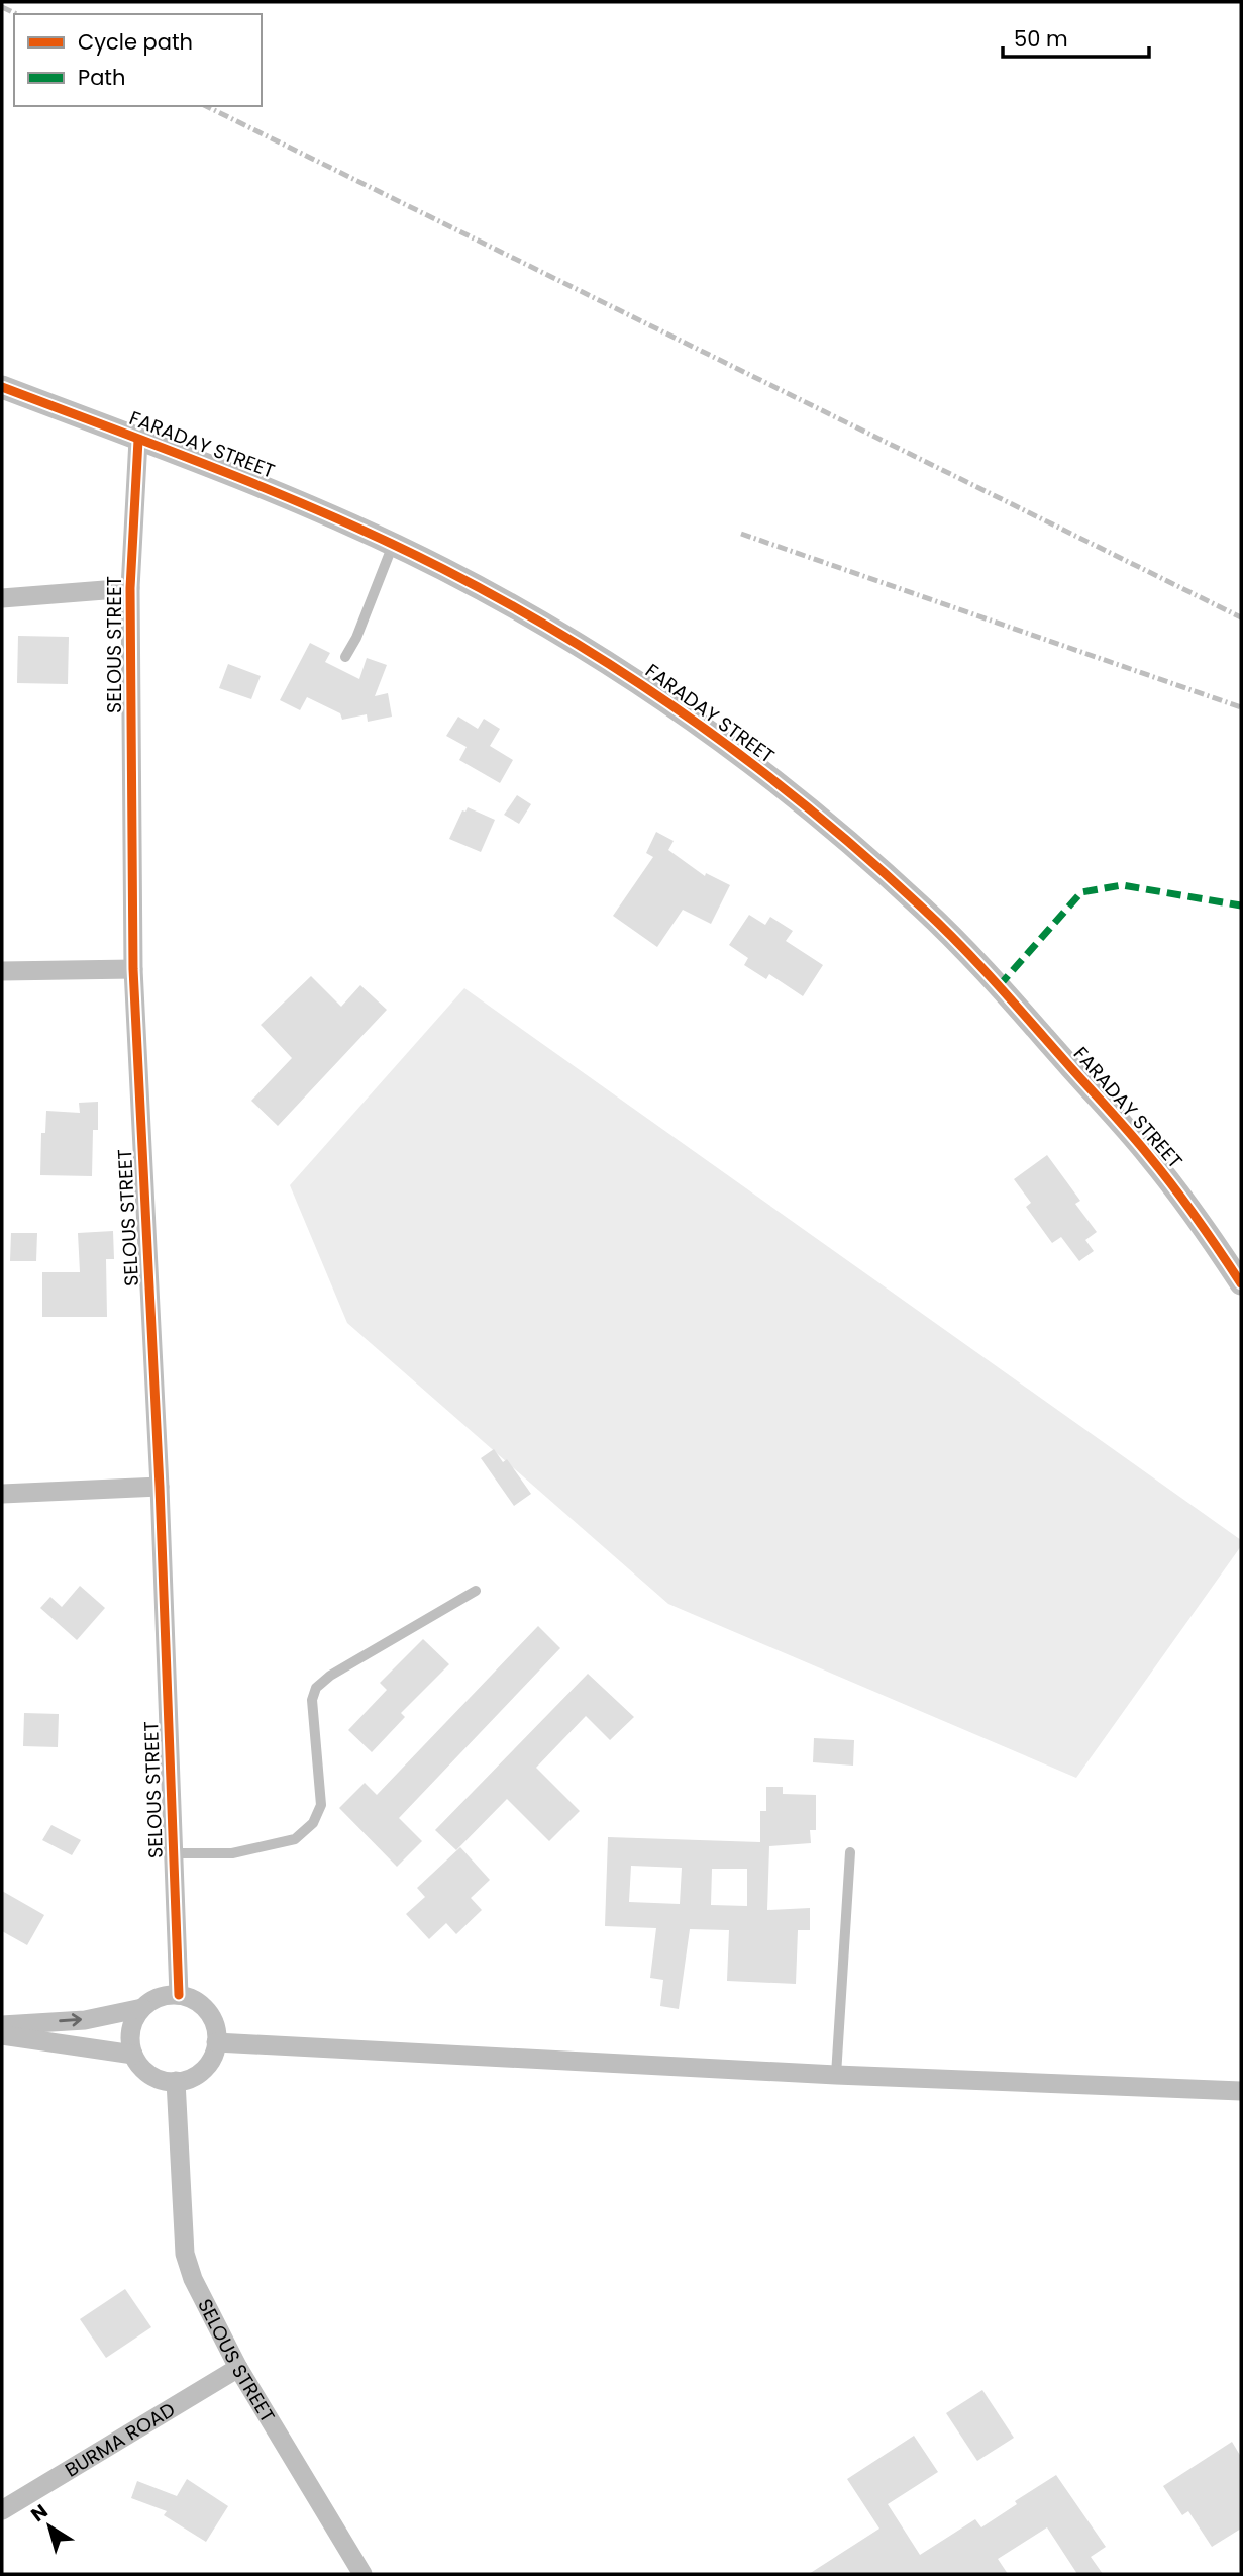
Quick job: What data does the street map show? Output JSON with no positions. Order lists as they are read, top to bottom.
{
  "streets": {
    "street": ["FARADAY STREET", "SELOUS STREET", "BURMA ROAD"]
  },
  "crossings": [
    ["FARADAY STREET", "SELOUS STREET"],
    ["SELOUS STREET", "BURMA ROAD"]
  ],
  "legend": ["Cycle path", "Path"],
  "scale_bar": "50 m",
  "north": "top left"
}
